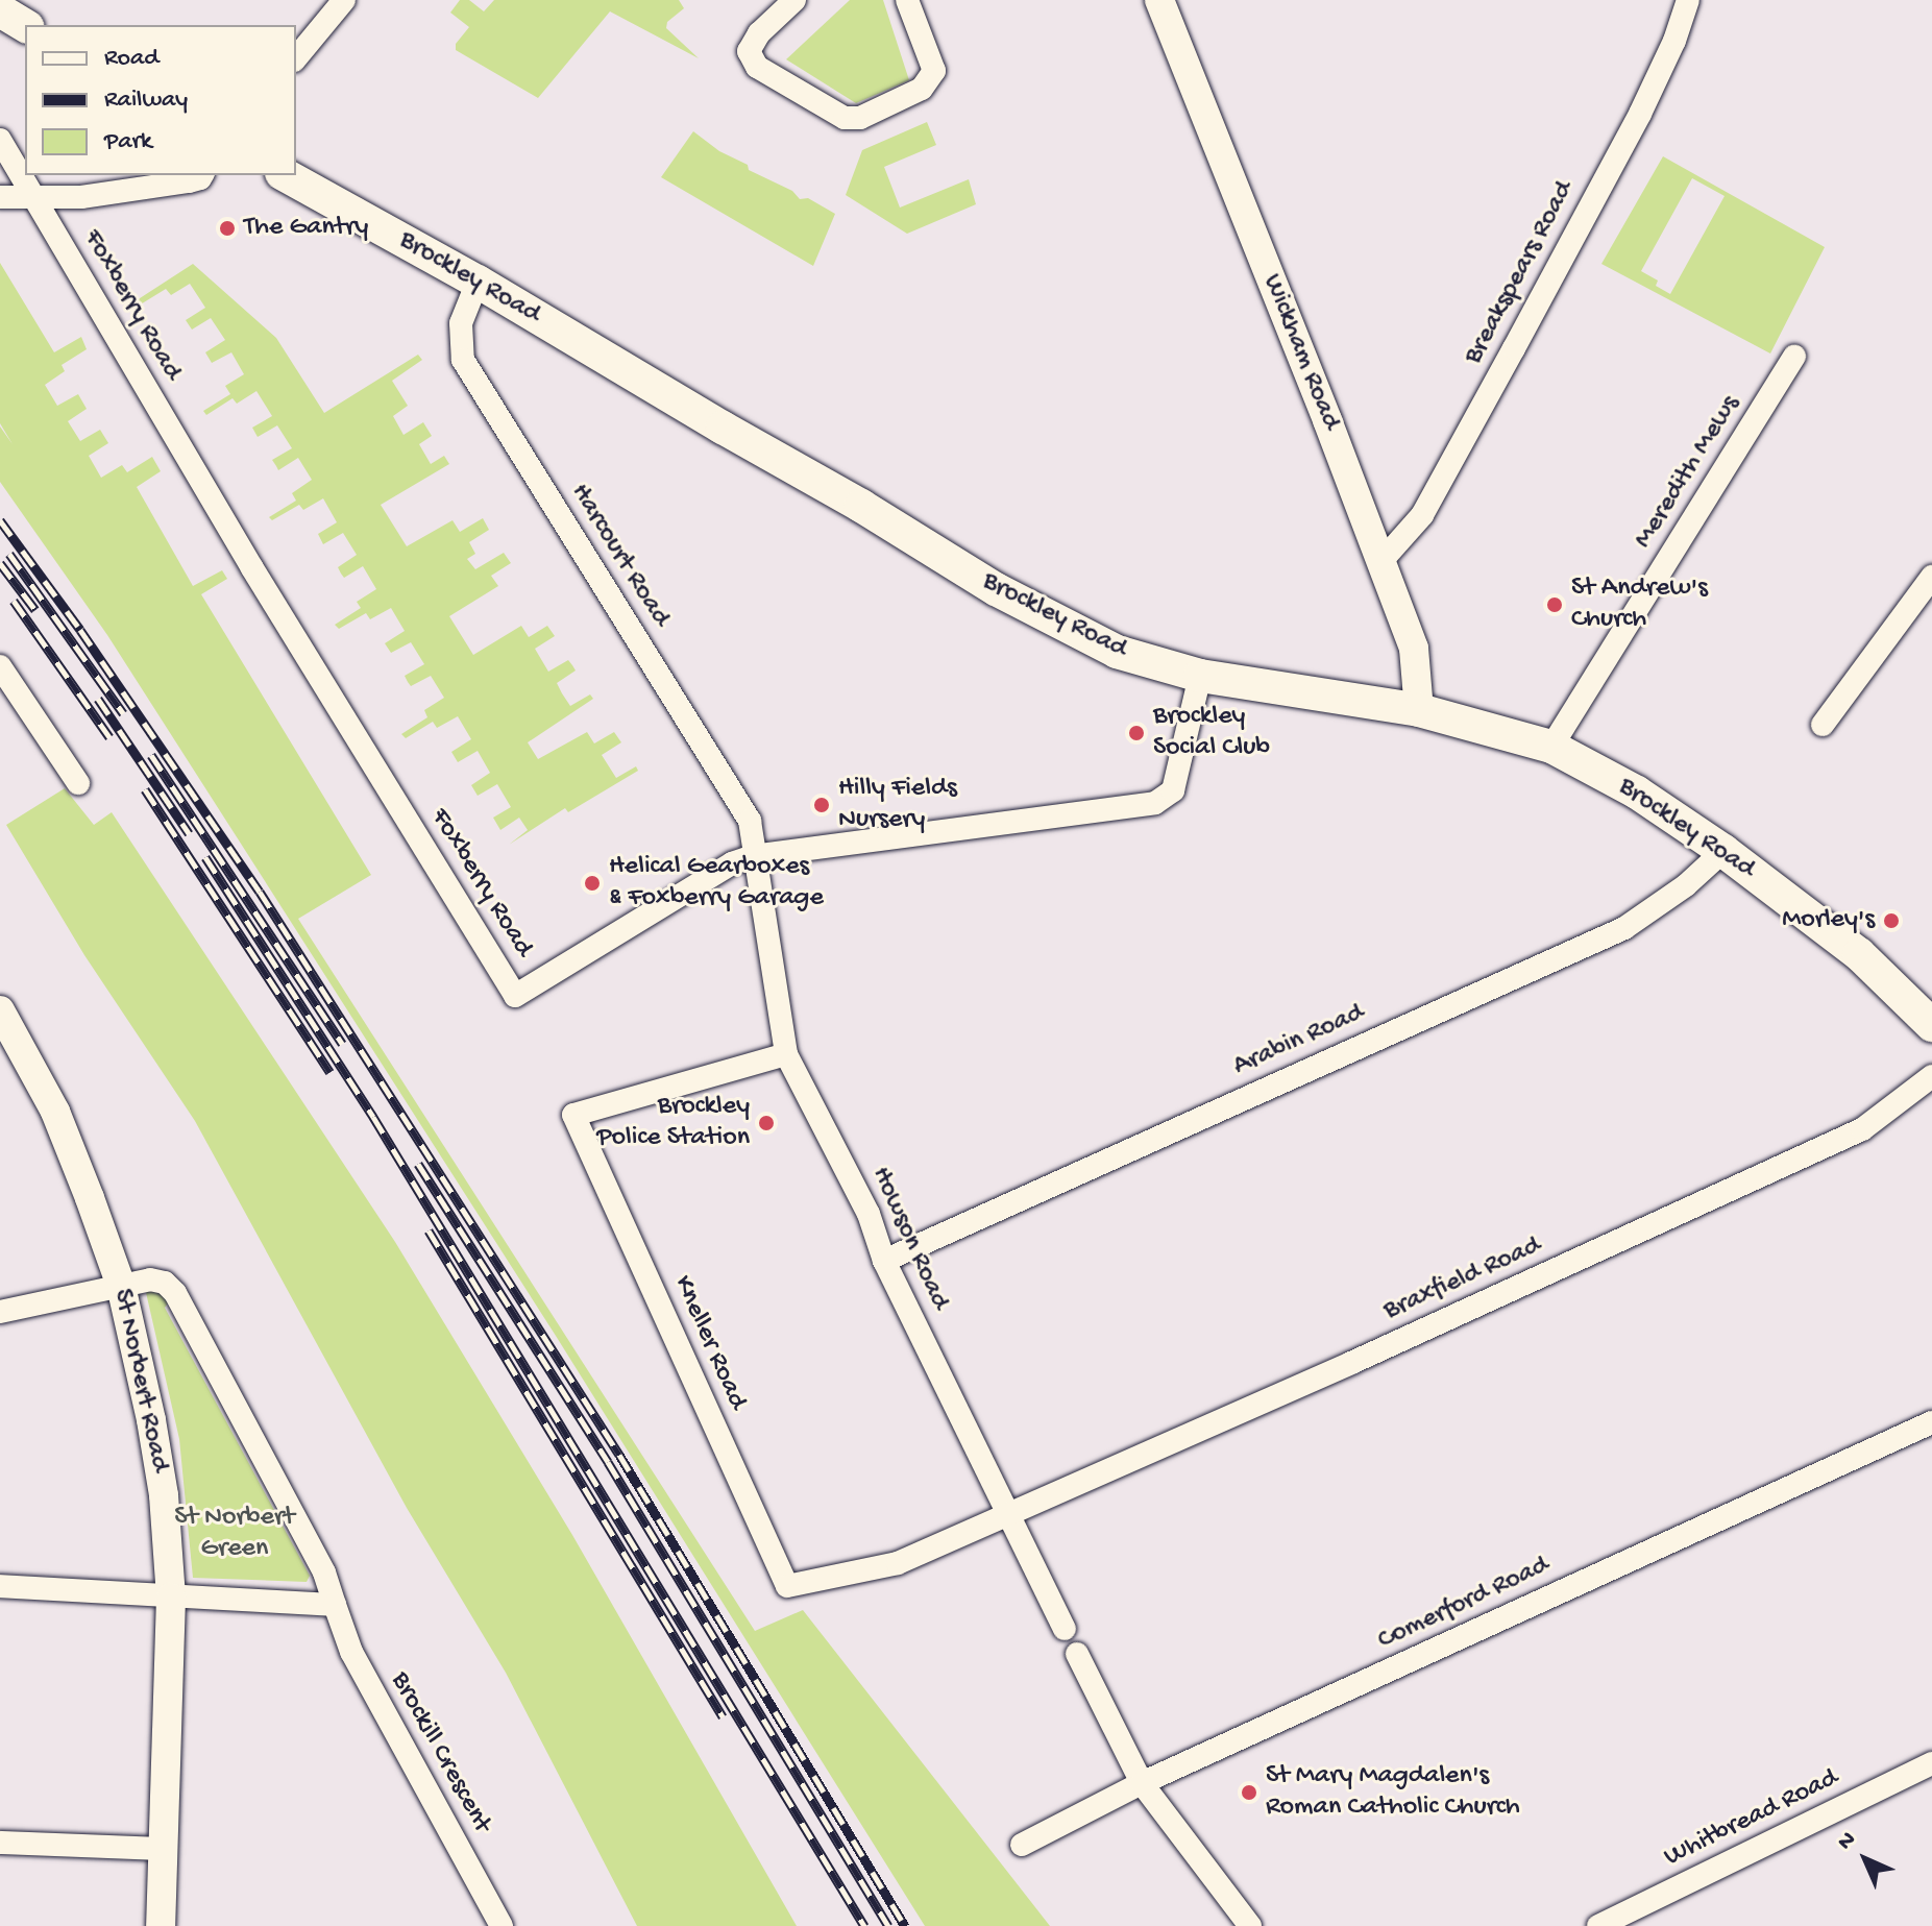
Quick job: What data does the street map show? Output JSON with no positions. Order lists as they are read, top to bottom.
{
  "streets": {
    "main road": ["Brockley Road"],
    "street": [
      "Breakspears Road",
      "Foxberry Road",
      "Wickham Road",
      "Meredith Mews",
      "Harcourt Road",
      "Arabin Road",
      "Howson Road",
      "Braxfield Road",
      "Kneller Road",
      "St Norbert Road",
      "Comerford Road",
      "Brockill Crescent",
      "Whitbread Road"
    ]
  },
  "crossings": [
    ["Breakspears Road", "Wickham Road"],
    ["Brockley Road", "Foxberry Road"],
    ["Brockley Road", "Wickham Road"],
    ["Brockley Road", "Meredith Mews"],
    ["Brockley Road", "Harcourt Road"],
    ["Brockley Road", "Arabin Road"],
    ["Foxberry Road", "Harcourt Road"],
    ["Foxberry Road", "Howson Road"],
    ["Harcourt Road", "Howson Road"],
    ["Arabin Road", "Howson Road"],
    ["Howson Road", "Braxfield Road"],
    ["Howson Road", "Kneller Road"],
    ["Braxfield Road", "Kneller Road"]
  ],
  "parks": ["St Norbert Green"],
  "places": [
    "The Gantry",
    "St Andrew's Church",
    "Brockley Social Club",
    "Hilly Fields Nursery",
    "Helical Gearboxes & Foxberry Garage",
    "Morley's",
    "Brockley Police Station",
    "St Mary Magdalen's Roman Catholic Church"
  ],
  "legend": ["Road", "Railway", "Park"],
  "north": "top left"
}
